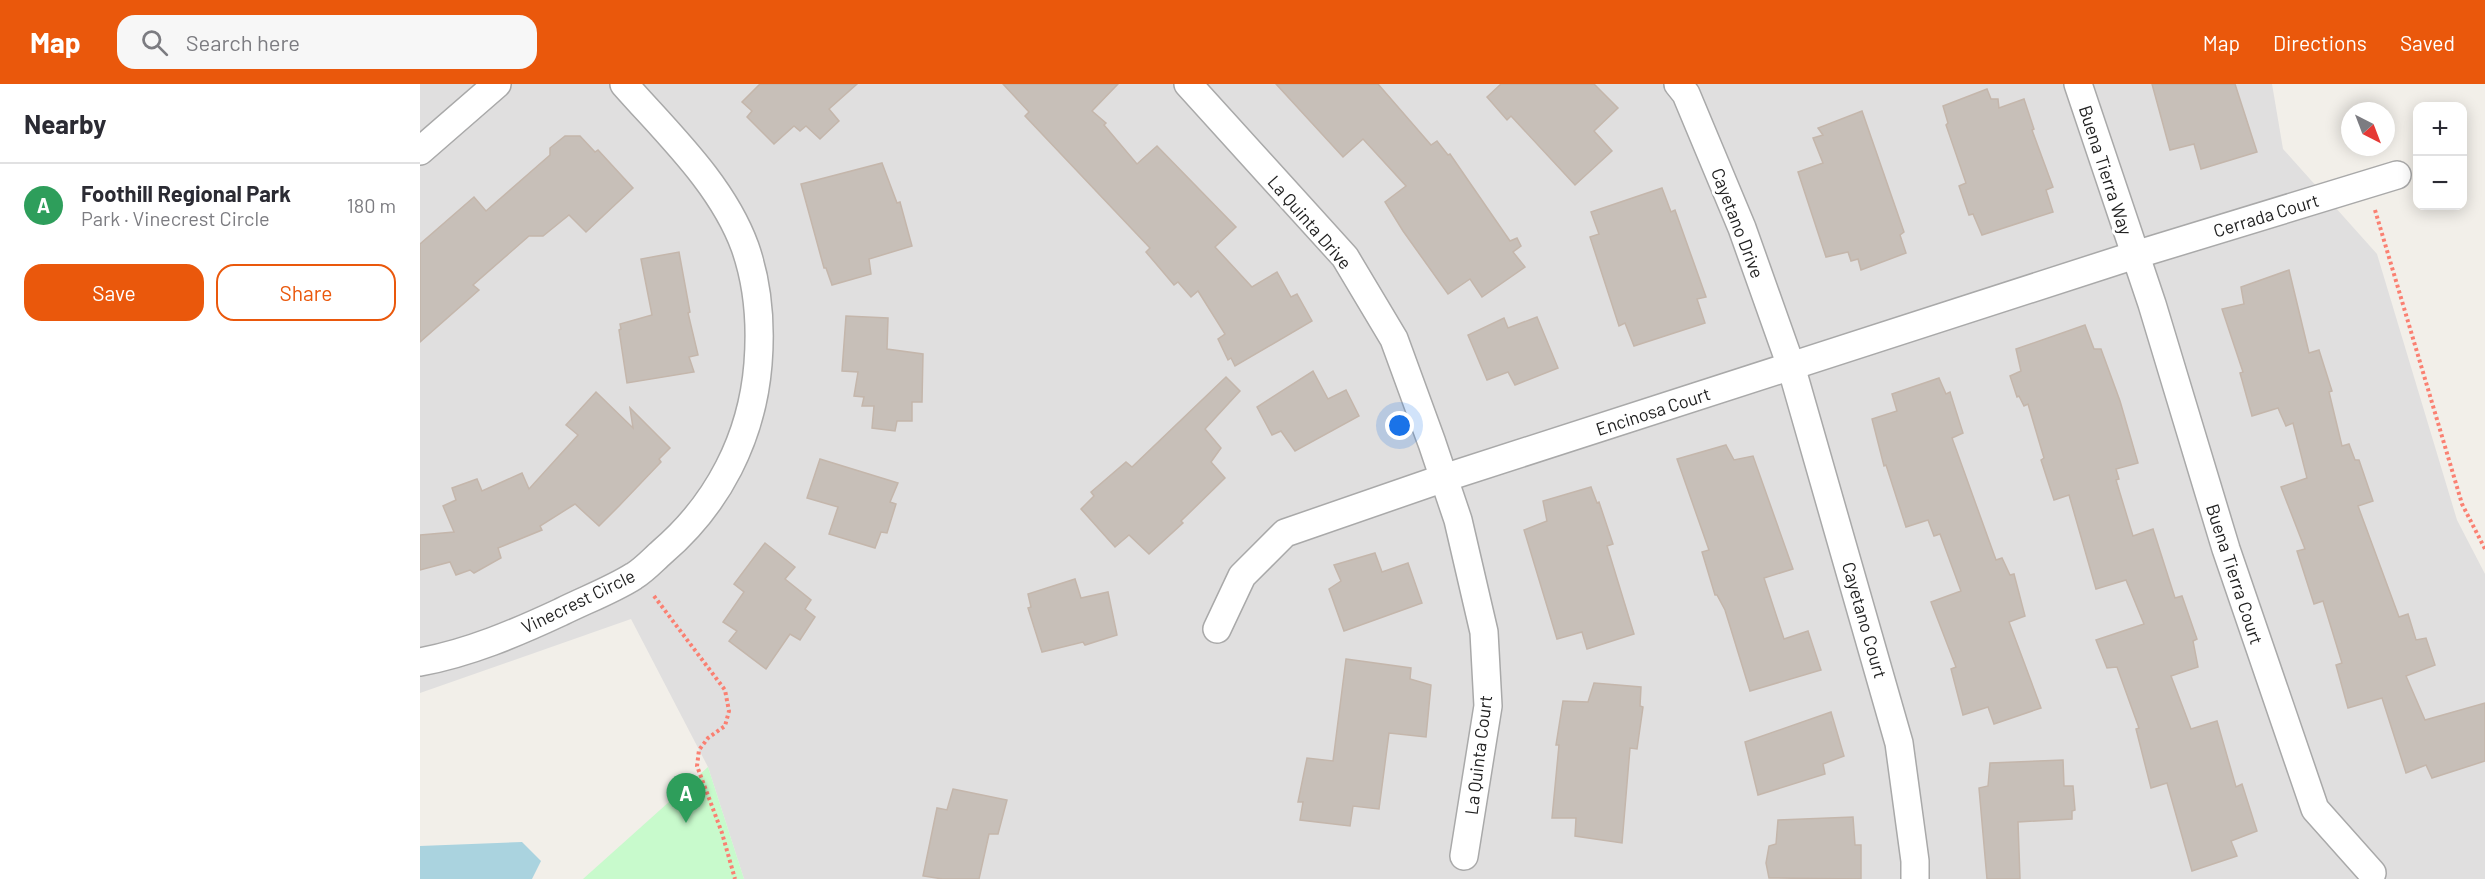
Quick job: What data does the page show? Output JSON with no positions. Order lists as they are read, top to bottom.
{
  "streets": {
    "street": [
      "Buena Tierra Way",
      "Cerrada Court",
      "La Quinta Drive",
      "Cayetano Drive",
      "Encinosa Court",
      "Buena Tierra Court",
      "Vinecrest Circle",
      "Cayetano Court",
      "La Quinta Court"
    ]
  },
  "crossings": [
    ["Buena Tierra Way", "Cerrada Court"],
    ["Buena Tierra Way", "Encinosa Court"],
    ["Buena Tierra Way", "Buena Tierra Court"],
    ["Cerrada Court", "Encinosa Court"],
    ["Cerrada Court", "Buena Tierra Court"],
    ["La Quinta Drive", "Encinosa Court"],
    ["La Quinta Drive", "La Quinta Court"],
    ["Cayetano Drive", "Encinosa Court"],
    ["Cayetano Drive", "Cayetano Court"],
    ["Encinosa Court", "Buena Tierra Court"],
    ["Encinosa Court", "Cayetano Court"],
    ["Encinosa Court", "La Quinta Court"]
  ],
  "north": "bottom right",
  "page": {
    "header": "Map",
    "search": "Search here",
    "nav": ["Map", "Directions", "Saved"],
    "heading": "Nearby",
    "map_buttons": ["+", "−"],
    "list": [
      {
        "mark": "A",
        "name": "Foothill Regional Park",
        "note": "Park · Vinecrest Circle",
        "value": "180 m"
      }
    ],
    "buttons": ["Save", "Share"],
    "pins": "A"
  }
}
